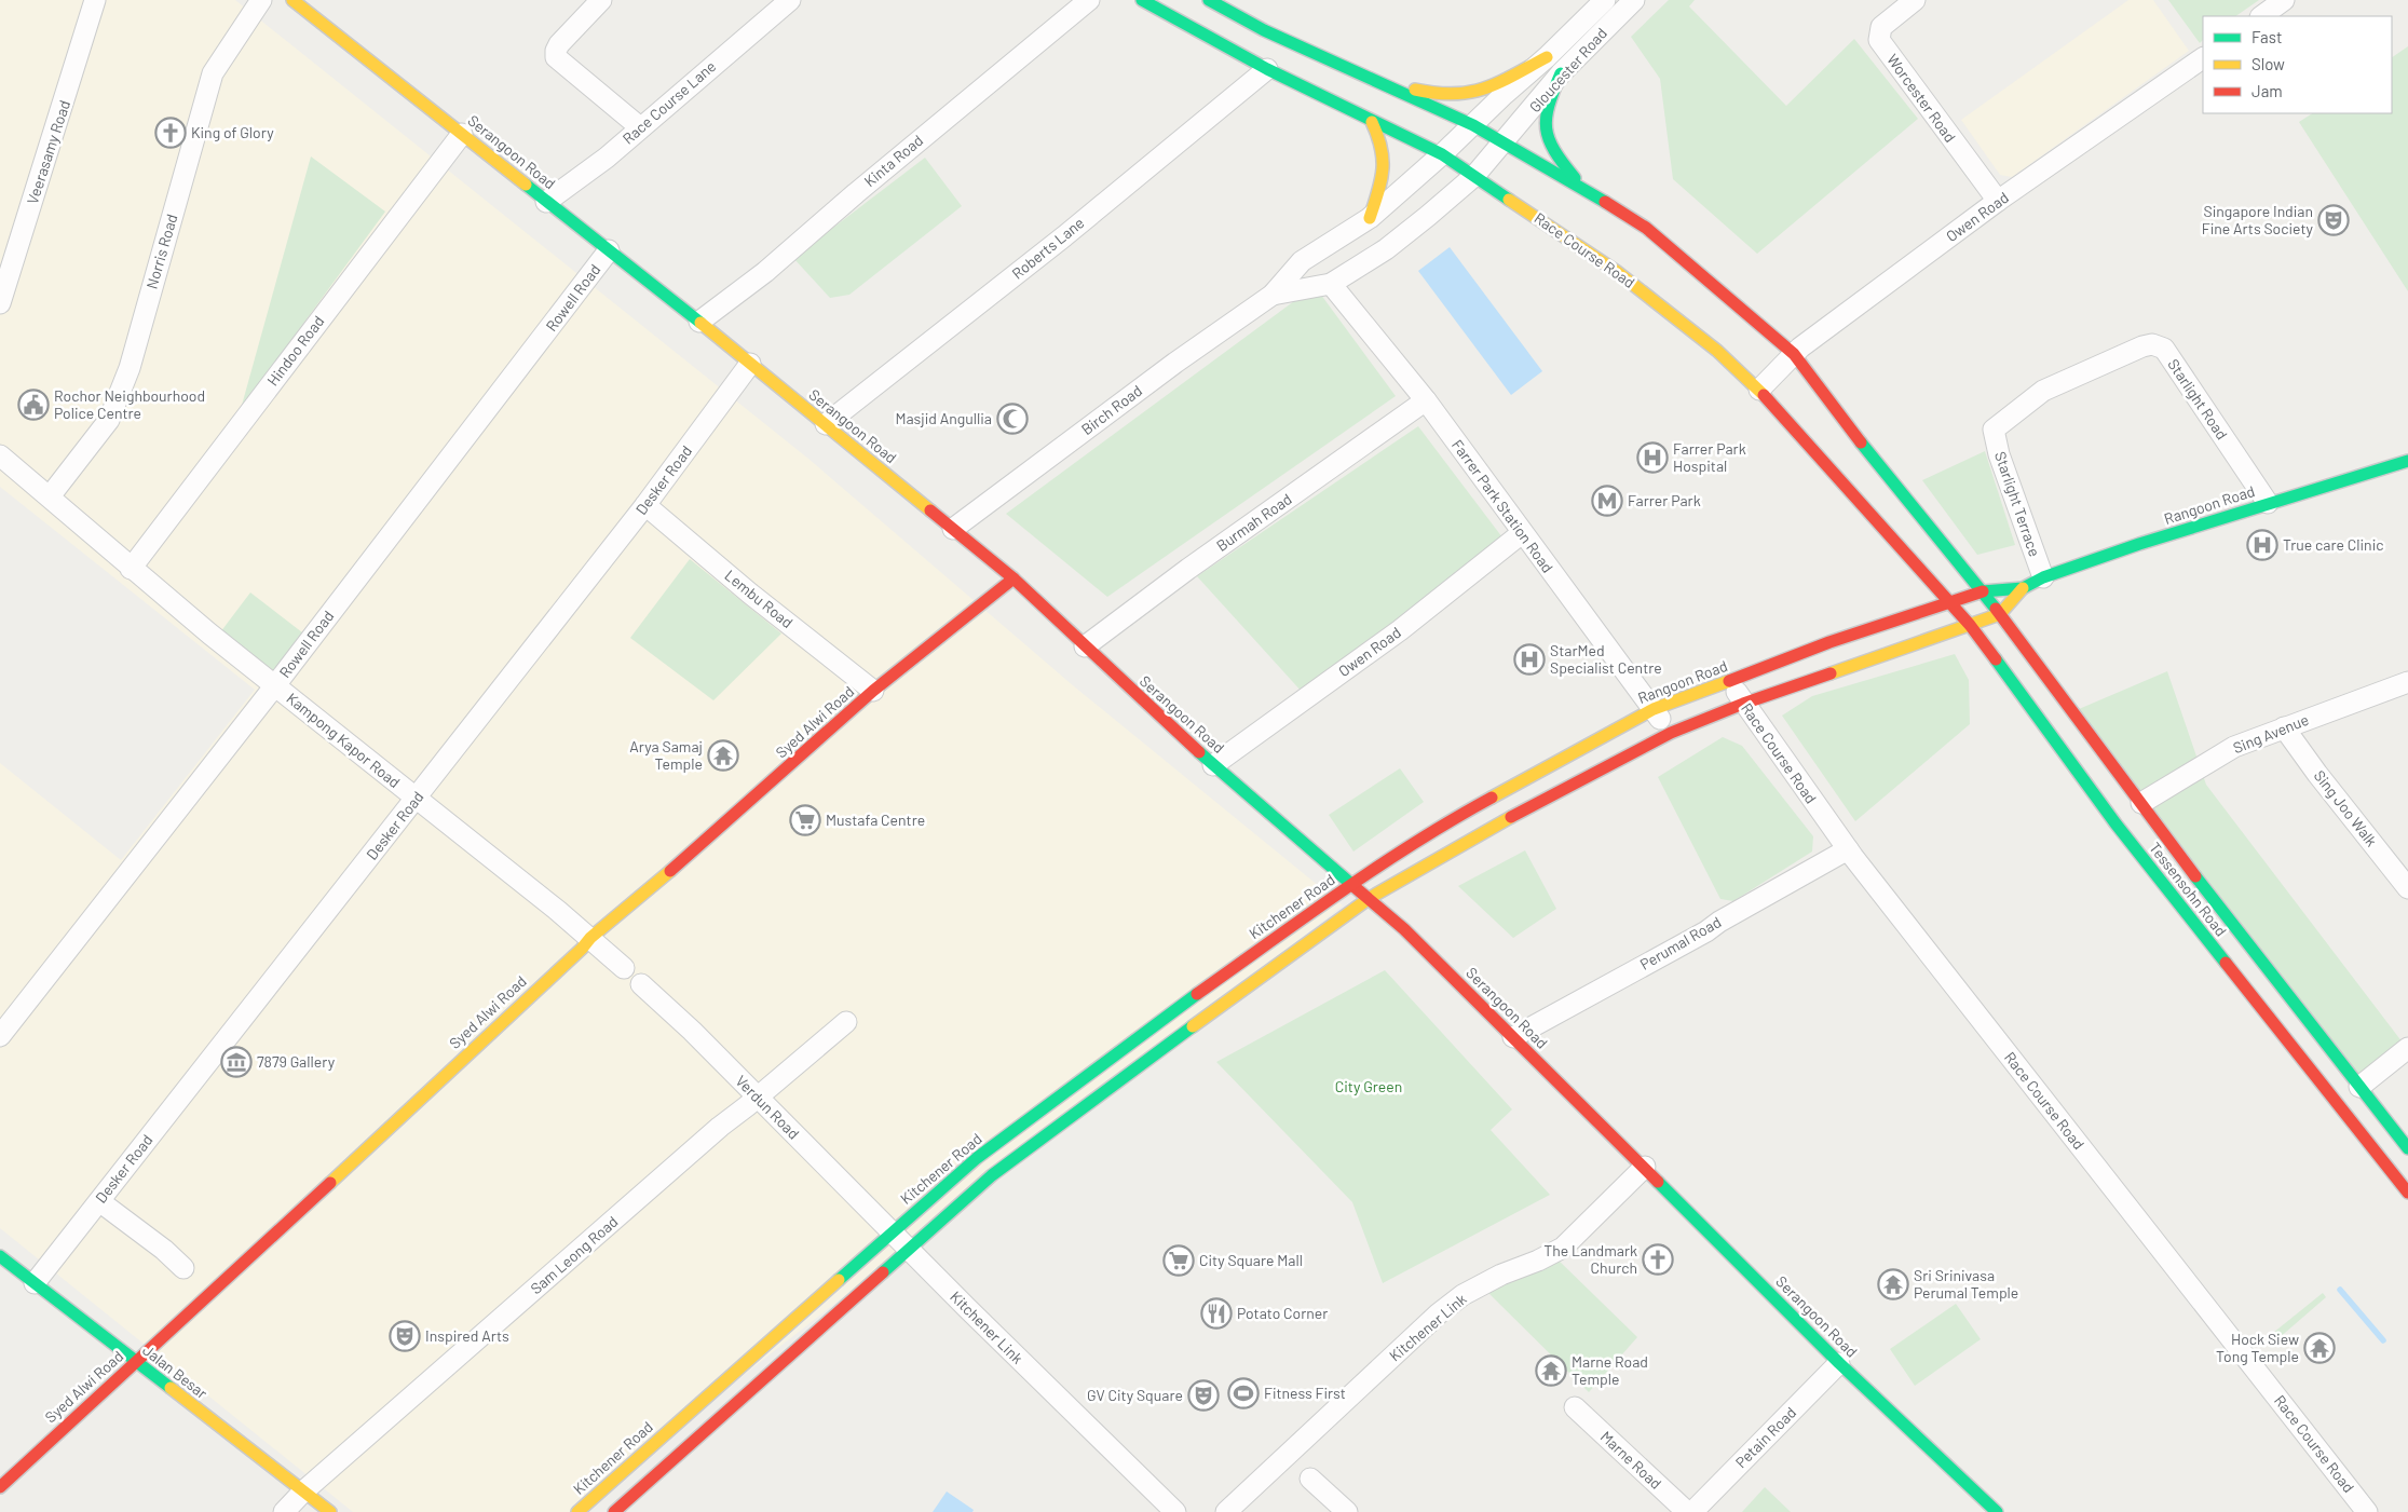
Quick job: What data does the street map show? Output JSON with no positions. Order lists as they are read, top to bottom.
{
  "streets": {
    "street": [
      "Gloucester Road",
      "Worcester Road",
      "Race Course Lane",
      "Veerasamy Road",
      "Serangoon Road",
      "Kinta Road",
      "Owen Road",
      "Roberts Lane",
      "Race Course Road",
      "Norris Road",
      "Rowell Road",
      "Hindoo Road",
      "Starlight Road",
      "Birch Road",
      "Desker Road",
      "Starlight Terrace",
      "Rangoon Road",
      "Farrer Park Station Road",
      "Burmah Road",
      "Lembu Road",
      "Syed Alwi Road",
      "Sing Avenue",
      "Kampong Kapor Road",
      "Sing Joo Walk",
      "Tessensohn Road",
      "Kitchener Road",
      "Perumal Road",
      "Verdun Road",
      "Sam Leong Road",
      "Kitchener Link",
      "Jalan Besar",
      "Petain Road",
      "Marne Road"
    ]
  },
  "crossings": [
    ["Gloucester Road", "Birch Road"],
    ["Worcester Road", "Owen Road"],
    ["Race Course Lane", "Serangoon Road"],
    ["Serangoon Road", "Kinta Road"],
    ["Serangoon Road", "Owen Road"],
    ["Serangoon Road", "Roberts Lane"],
    ["Serangoon Road", "Rowell Road"],
    ["Serangoon Road", "Hindoo Road"],
    ["Serangoon Road", "Birch Road"],
    ["Serangoon Road", "Desker Road"],
    ["Serangoon Road", "Rangoon Road"],
    ["Serangoon Road", "Burmah Road"],
    ["Serangoon Road", "Syed Alwi Road"],
    ["Serangoon Road", "Kitchener Road"],
    ["Serangoon Road", "Perumal Road"],
    ["Serangoon Road", "Kitchener Link"],
    ["Serangoon Road", "Petain Road"],
    ["Owen Road", "Race Course Road"],
    ["Owen Road", "Farrer Park Station Road"],
    ["Roberts Lane", "Race Course Road"],
    ["Race Course Road", "Birch Road"],
    ["Race Course Road", "Rangoon Road"],
    ["Race Course Road", "Tessensohn Road"],
    ["Race Course Road", "Perumal Road"],
    ["Norris Road", "Kampong Kapor Road"],
    ["Rowell Road", "Kampong Kapor Road"],
    ["Hindoo Road", "Kampong Kapor Road"],
    ["Starlight Road", "Starlight Terrace"],
    ["Starlight Road", "Rangoon Road"],
    ["Birch Road", "Farrer Park Station Road"],
    ["Desker Road", "Lembu Road"],
    ["Desker Road", "Kampong Kapor Road"],
    ["Desker Road", "Jalan Besar"],
    ["Starlight Terrace", "Rangoon Road"],
    ["Rangoon Road", "Farrer Park Station Road"],
    ["Rangoon Road", "Tessensohn Road"],
    ["Rangoon Road", "Kitchener Road"],
    ["Farrer Park Station Road", "Burmah Road"],
    ["Lembu Road", "Syed Alwi Road"],
    ["Syed Alwi Road", "Kampong Kapor Road"],
    ["Syed Alwi Road", "Jalan Besar"],
    ["Sing Avenue", "Sing Joo Walk"],
    ["Sing Avenue", "Tessensohn Road"],
    ["Kitchener Road", "Verdun Road"],
    ["Kitchener Road", "Kitchener Link"],
    ["Verdun Road", "Sam Leong Road"],
    ["Verdun Road", "Kitchener Link"],
    ["Sam Leong Road", "Jalan Besar"]
  ],
  "parks": ["City Green"],
  "places": {
    "church": ["King of Glory", "The Landmark Church"],
    "theatre": ["Singapore Indian Fine Arts Society", "Inspired Arts", "GV City Square"],
    "public building": ["Rochor Neighbourhood Police Centre"],
    "mosque": ["Masjid Angullia"],
    "hospital": ["Farrer Park Hospital", "True care Clinic", "StarMed Specialist Centre"],
    "metro station": ["Farrer Park"],
    "temple": [
      "Arya Samaj Temple",
      "Sri Srinivasa Perumal Temple",
      "Hock Siew Tong Temple",
      "Marne Road Temple"
    ],
    "supermarket": ["Mustafa Centre", "City Square Mall"],
    "museum": ["7879 Gallery"],
    "restaurant": ["Potato Corner"],
    "sports": ["Fitness First"]
  },
  "legend": ["Fast", "Slow", "Jam"]
}
